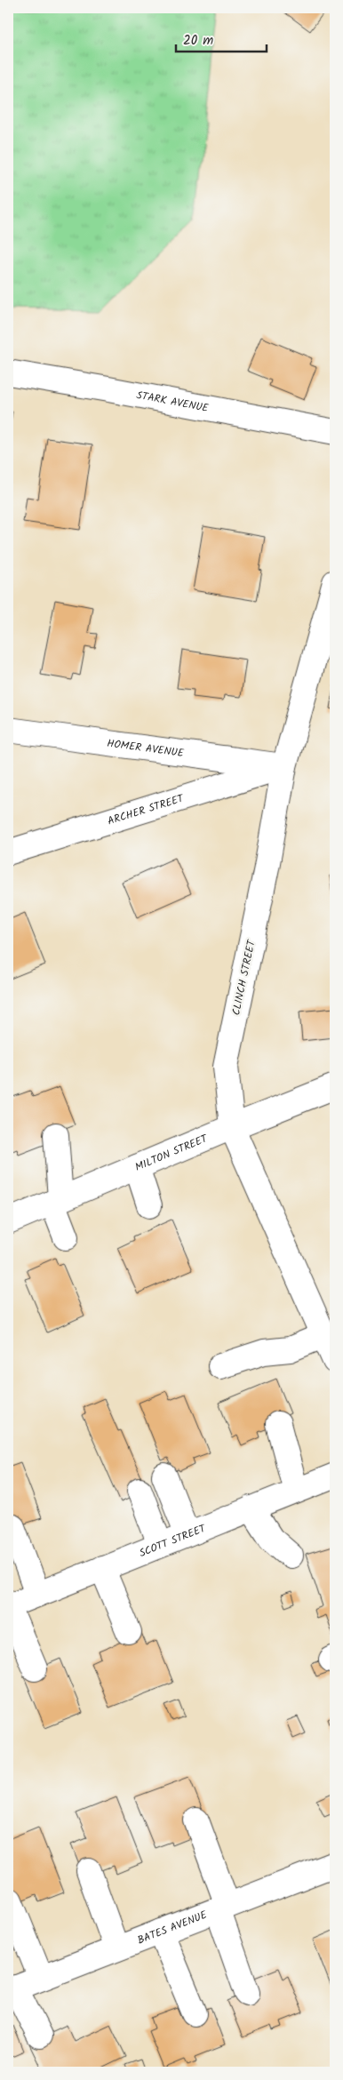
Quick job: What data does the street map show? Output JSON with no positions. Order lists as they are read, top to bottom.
{
  "streets": {
    "street": [
      "STARK AVENUE",
      "HOMER AVENUE",
      "ARCHER STREET",
      "CLINCH STREET",
      "MILTON STREET",
      "SCOTT STREET",
      "BATES AVENUE"
    ]
  },
  "crossings": [
    ["HOMER AVENUE", "ARCHER STREET"],
    ["HOMER AVENUE", "CLINCH STREET"],
    ["ARCHER STREET", "CLINCH STREET"],
    ["CLINCH STREET", "MILTON STREET"]
  ],
  "scale_bar": "20 m"
}
